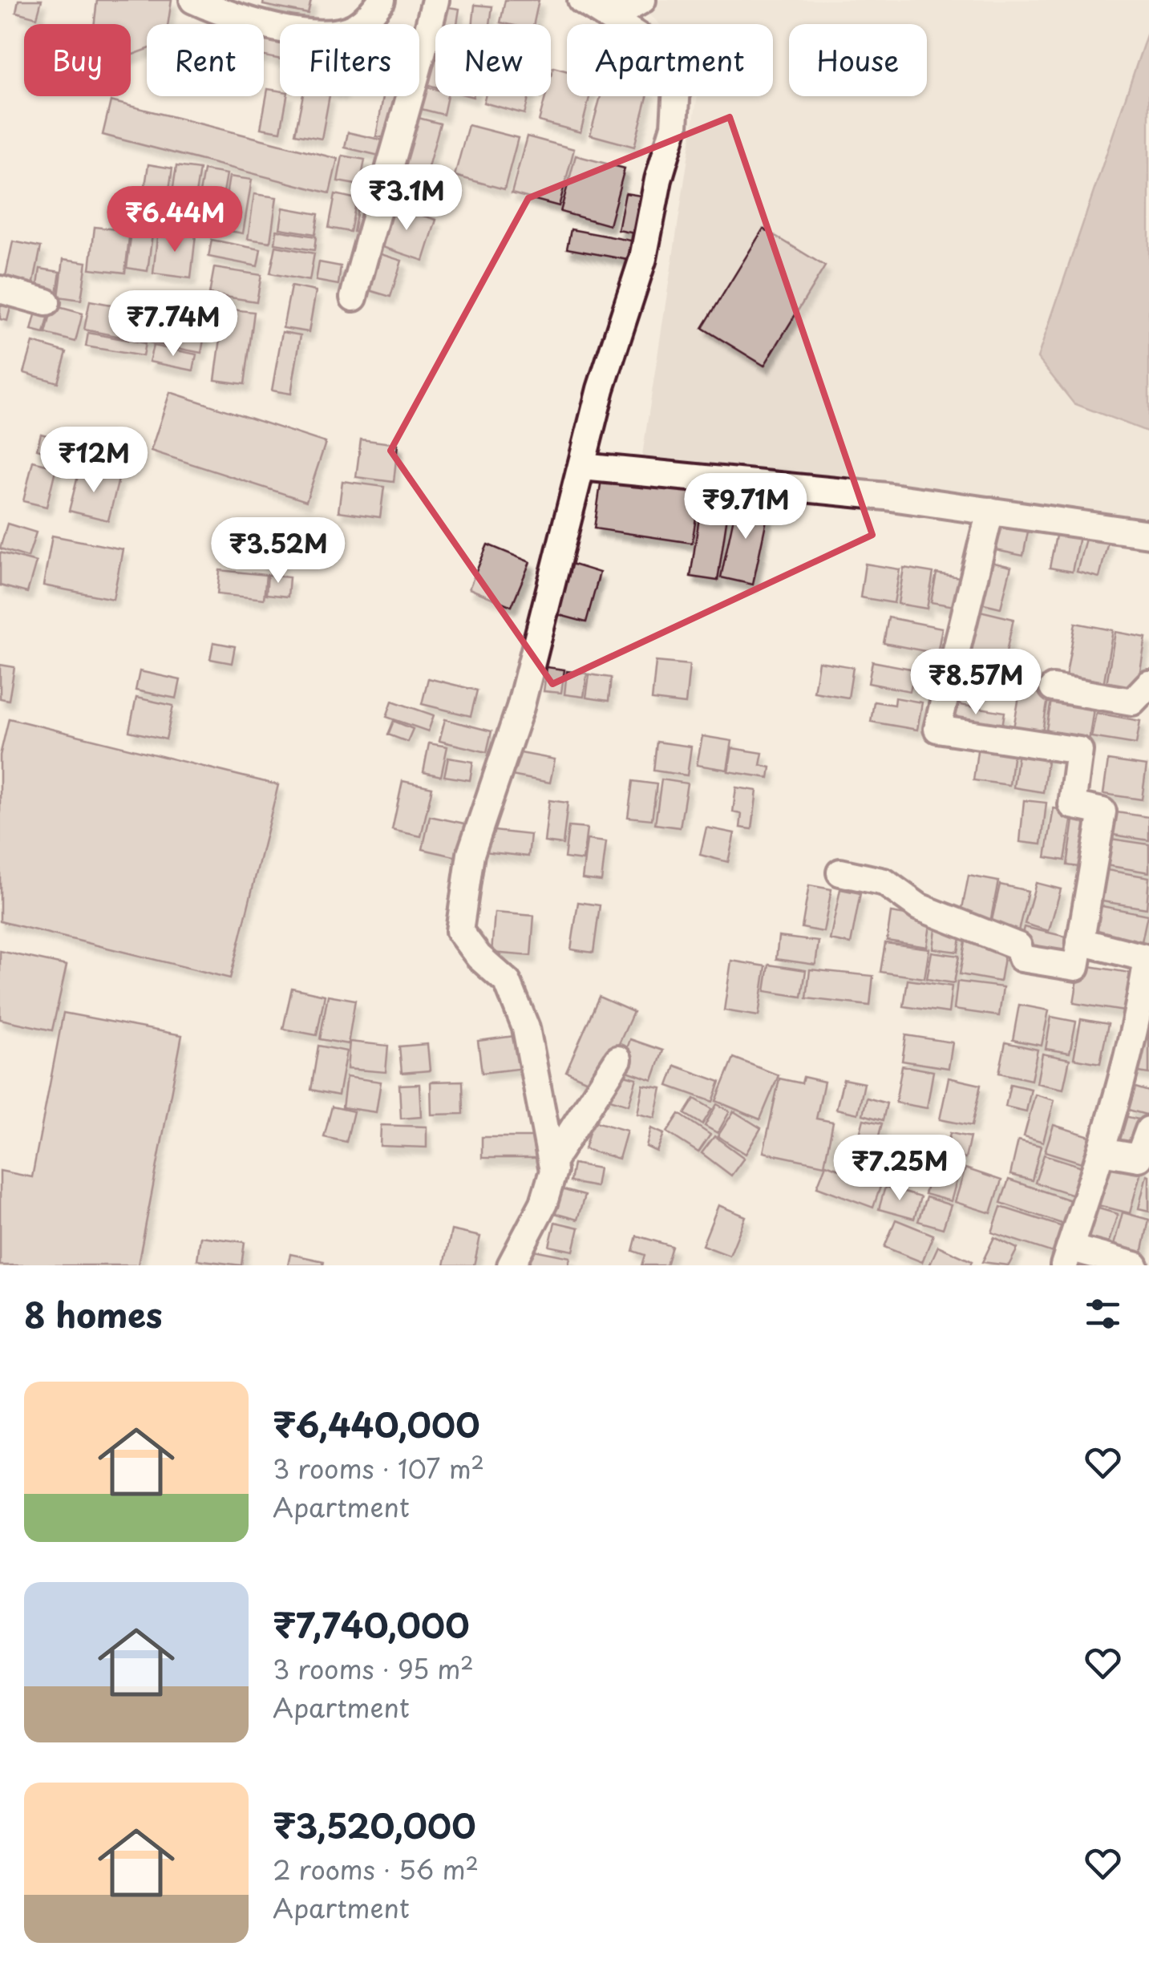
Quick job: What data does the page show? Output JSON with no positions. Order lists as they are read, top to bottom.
{
  "page": {
    "chip": [
      "Buy",
      "Rent",
      "Filters",
      "New",
      "Apartment",
      "House"
    ],
    "price": [
      "₹3.1M",
      "₹6.44M",
      "₹7.74M",
      "₹12M",
      "₹9.71M",
      "₹3.52M",
      "₹8.57M",
      "₹7.25M"
    ],
    "heading": "8 homes",
    "list": [
      {
        "name": "₹6,440,000",
        "note": "3 rooms · 107 m² · Apartment"
      },
      {
        "name": "₹7,740,000",
        "note": "3 rooms · 95 m² · Apartment"
      },
      {
        "name": "₹3,520,000",
        "note": "2 rooms · 56 m² · Apartment"
      }
    ]
  }
}
